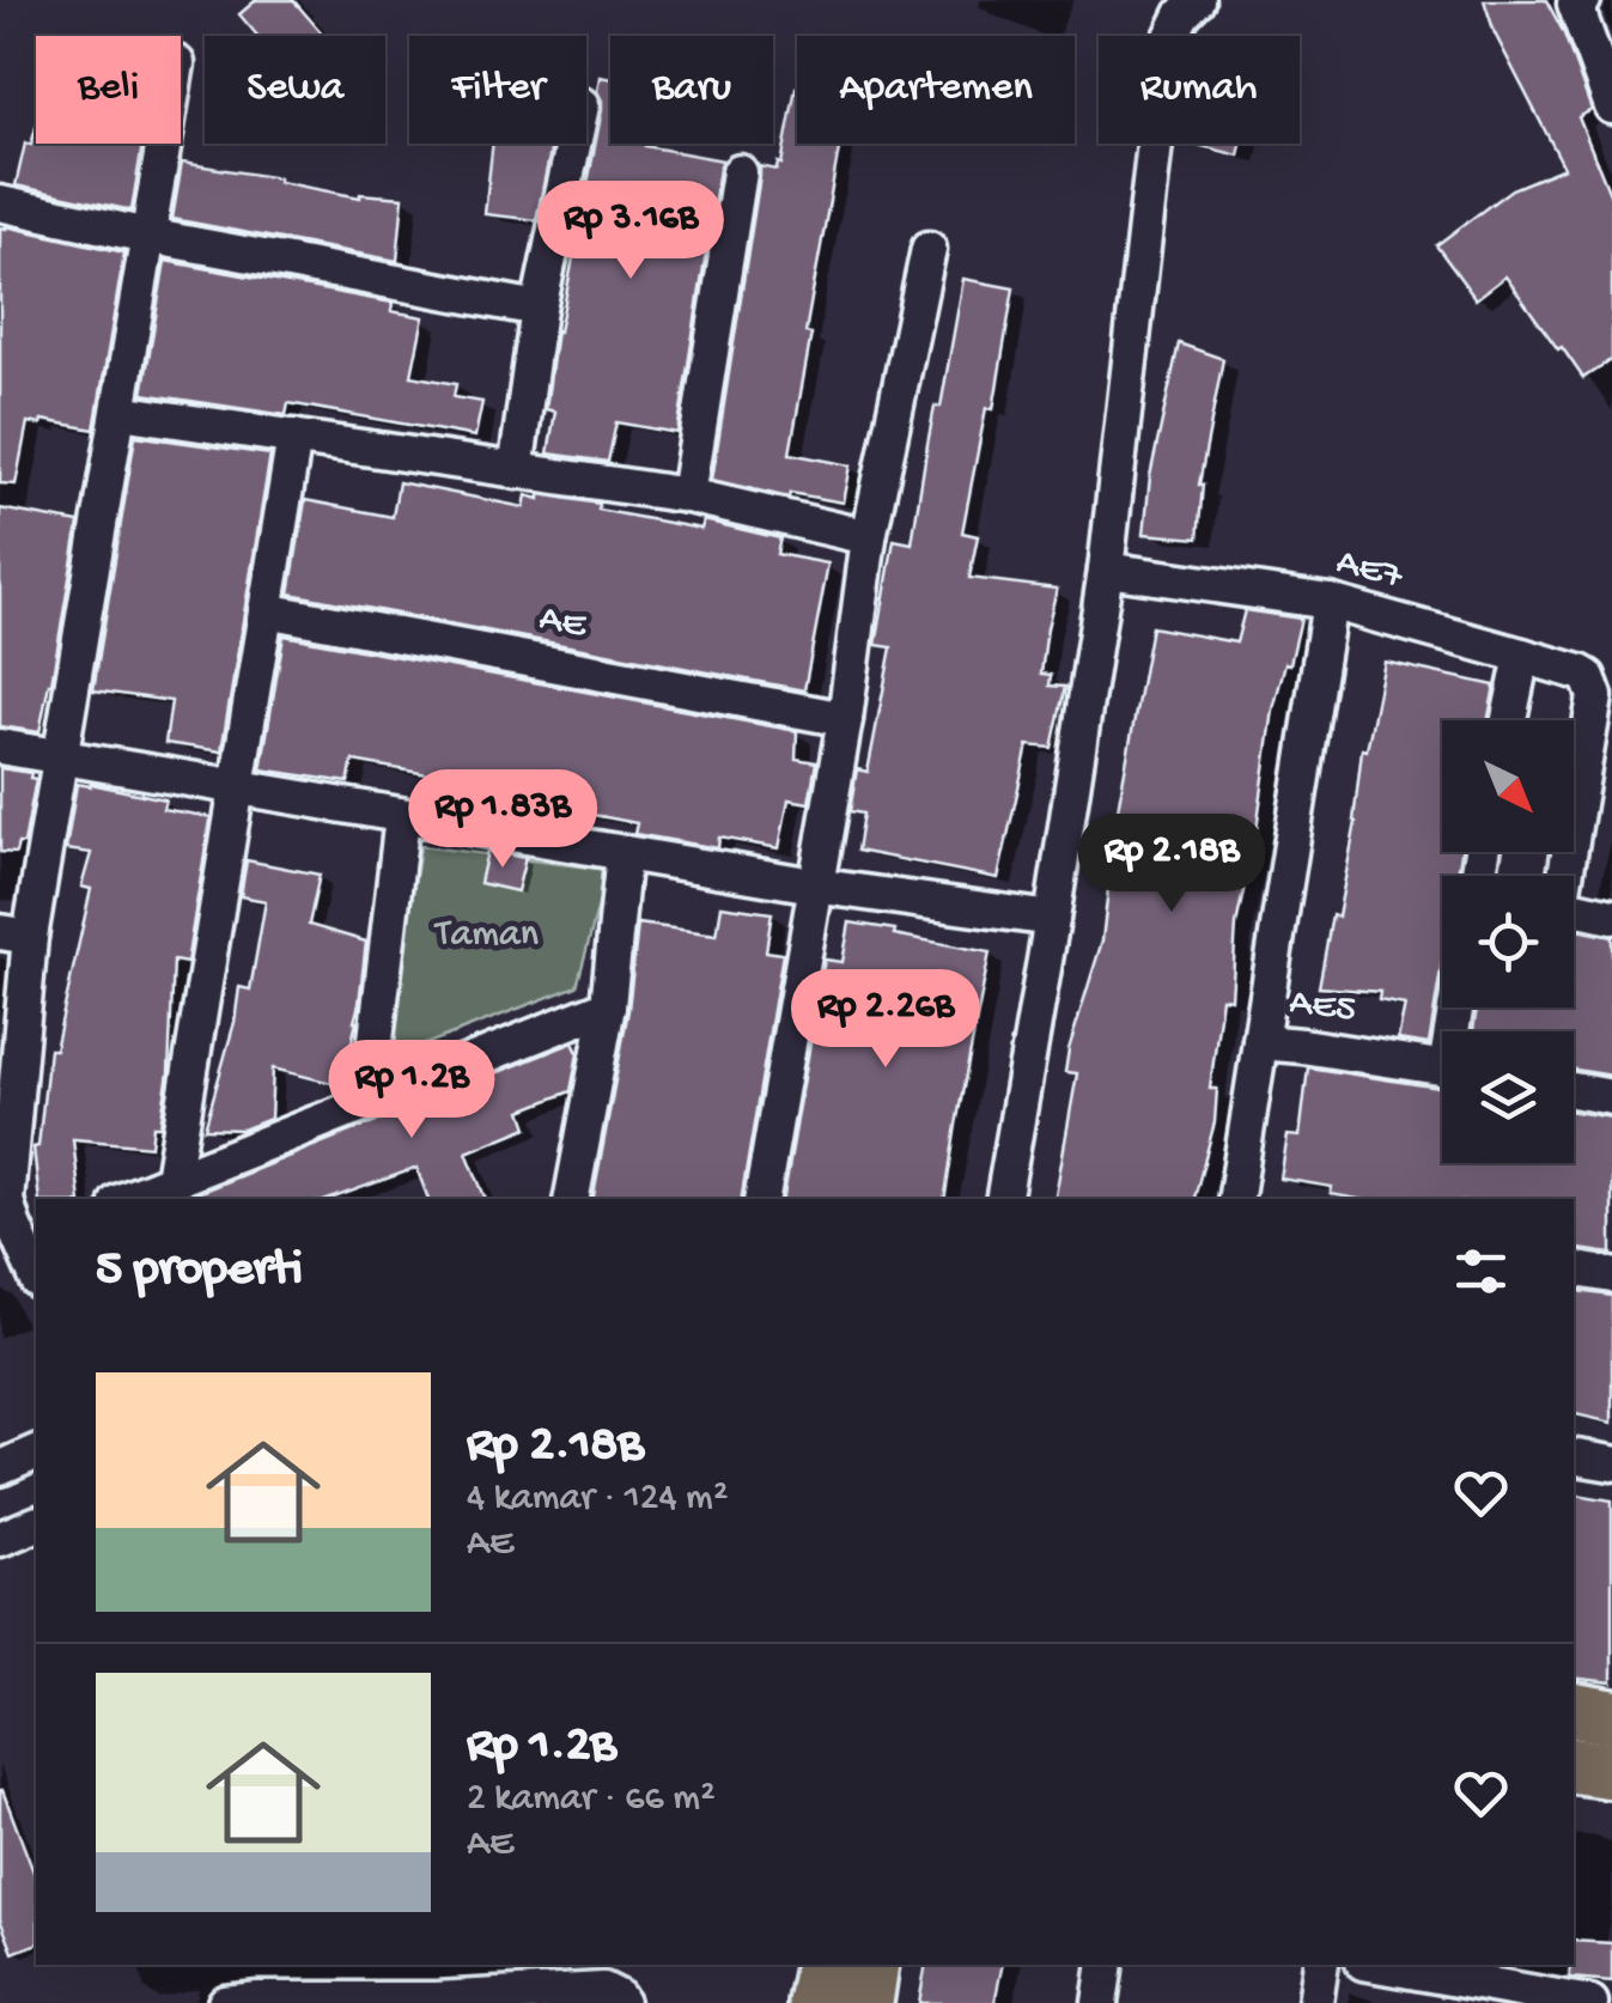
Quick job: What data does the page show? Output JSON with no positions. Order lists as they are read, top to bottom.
{
  "streets": {
    "street": ["AE7", "AE", "AE5"]
  },
  "parks": ["Taman"],
  "north": "bottom right",
  "page": {
    "chip": [
      "Beli",
      "Sewa",
      "Filter",
      "Baru",
      "Apartemen",
      "Rumah"
    ],
    "price": [
      "Rp 3.16B",
      "Rp 1.83B",
      "Rp 2.18B",
      "Rp 2.26B",
      "Rp 1.2B"
    ],
    "heading": "5 properti",
    "list": [
      {
        "name": "Rp 2.18B",
        "note": "4 kamar · 124 m² · AE"
      },
      {
        "name": "Rp 1.2B",
        "note": "2 kamar · 66 m² · AE"
      }
    ]
  }
}
